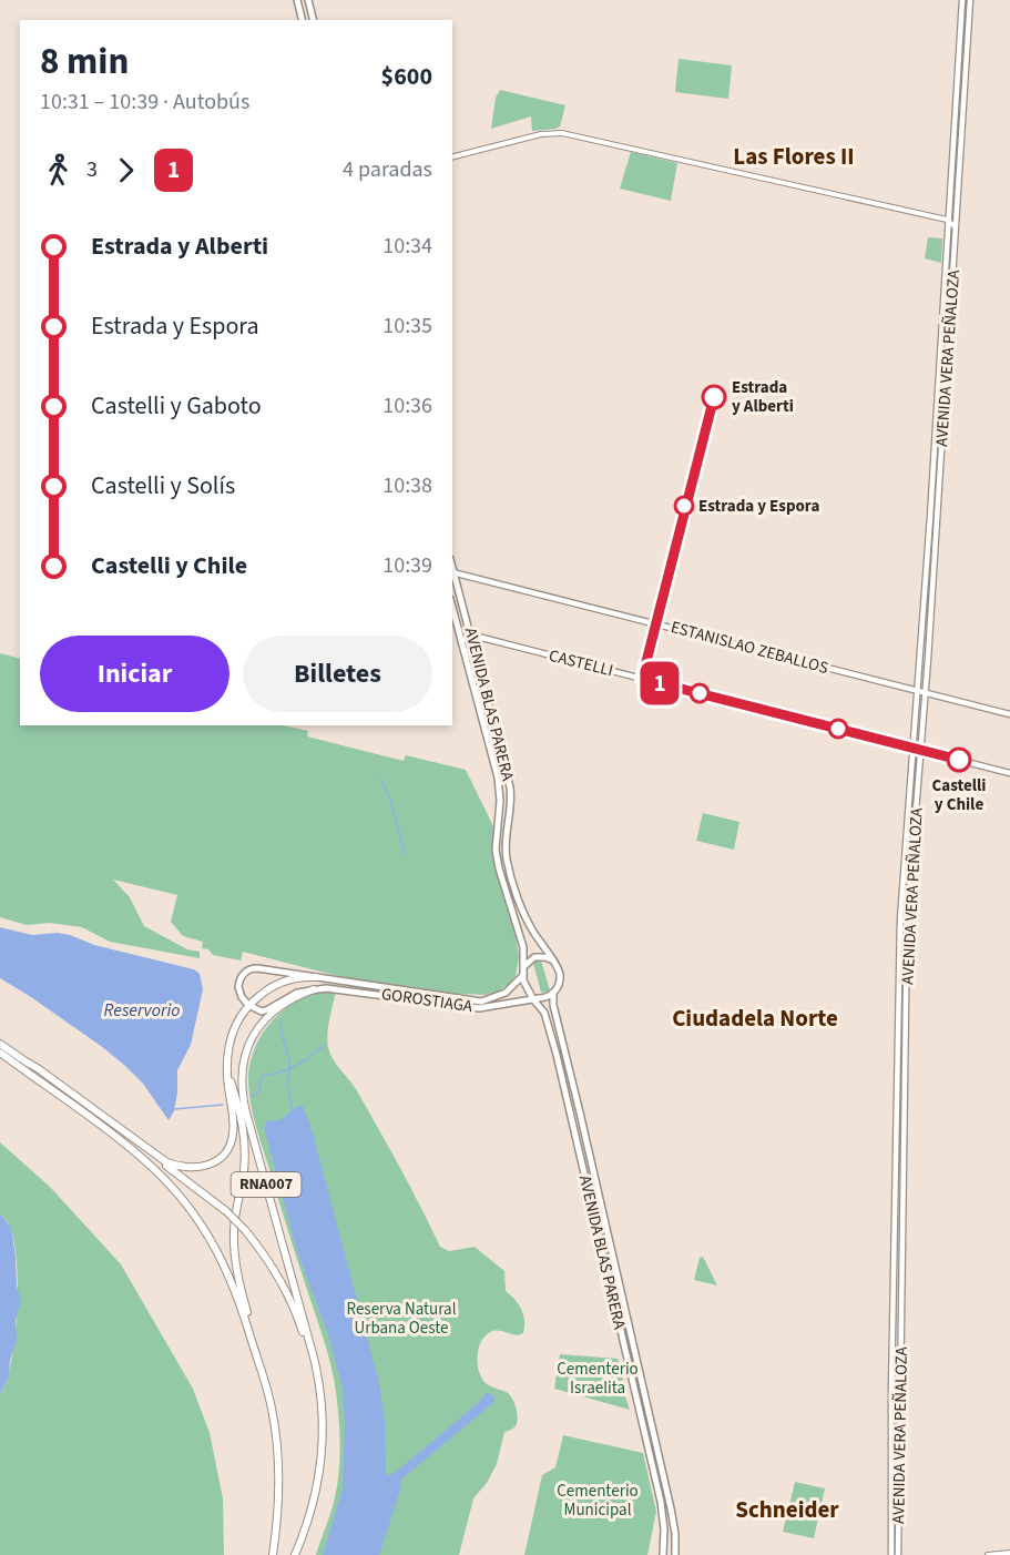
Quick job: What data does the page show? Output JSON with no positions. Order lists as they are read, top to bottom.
{
  "streets": {
    "highway": ["RNA007"],
    "main road": [
      "AVENIDA VERA PEÑALOZA",
      "ESTANISLAO ZEBALLOS",
      "CASTELLI",
      "AVENIDA BLAS PARERA",
      "GOROSTIAGA"
    ]
  },
  "crossings": [
    ["AVENIDA VERA PEÑALOZA", "ESTANISLAO ZEBALLOS"],
    ["AVENIDA VERA PEÑALOZA", "CASTELLI"],
    ["ESTANISLAO ZEBALLOS", "AVENIDA BLAS PARERA"],
    ["CASTELLI", "AVENIDA BLAS PARERA"],
    ["AVENIDA BLAS PARERA", "GOROSTIAGA"],
    ["GOROSTIAGA", "RNA007"]
  ],
  "districts": ["Las Flores II", "Ciudadela Norte", "Schneider"],
  "water": ["Reservorio"],
  "parks": ["Reserva Natural Urbana Oeste", "Cementerio Israelita", "Cementerio Municipal"],
  "places": ["Estrada y Alberti", "Estrada y Espora", "Castelli y Chile"],
  "lines": ["bus line 1"],
  "page": {
    "on_map": "1",
    "heading": ["8 min", "10:31 – 10:39 · Autobús", "$600"],
    "legs": ["3", "1", "4 paradas"],
    "list": [
      {
        "name": "Estrada y Alberti",
        "value": "10:34"
      },
      {
        "name": "Estrada y Espora",
        "value": "10:35"
      },
      {
        "name": "Castelli y Gaboto",
        "value": "10:36"
      },
      {
        "name": "Castelli y Solís",
        "value": "10:38"
      },
      {
        "name": "Castelli y Chile",
        "value": "10:39"
      }
    ],
    "buttons": ["Iniciar", "Billetes"]
  }
}
